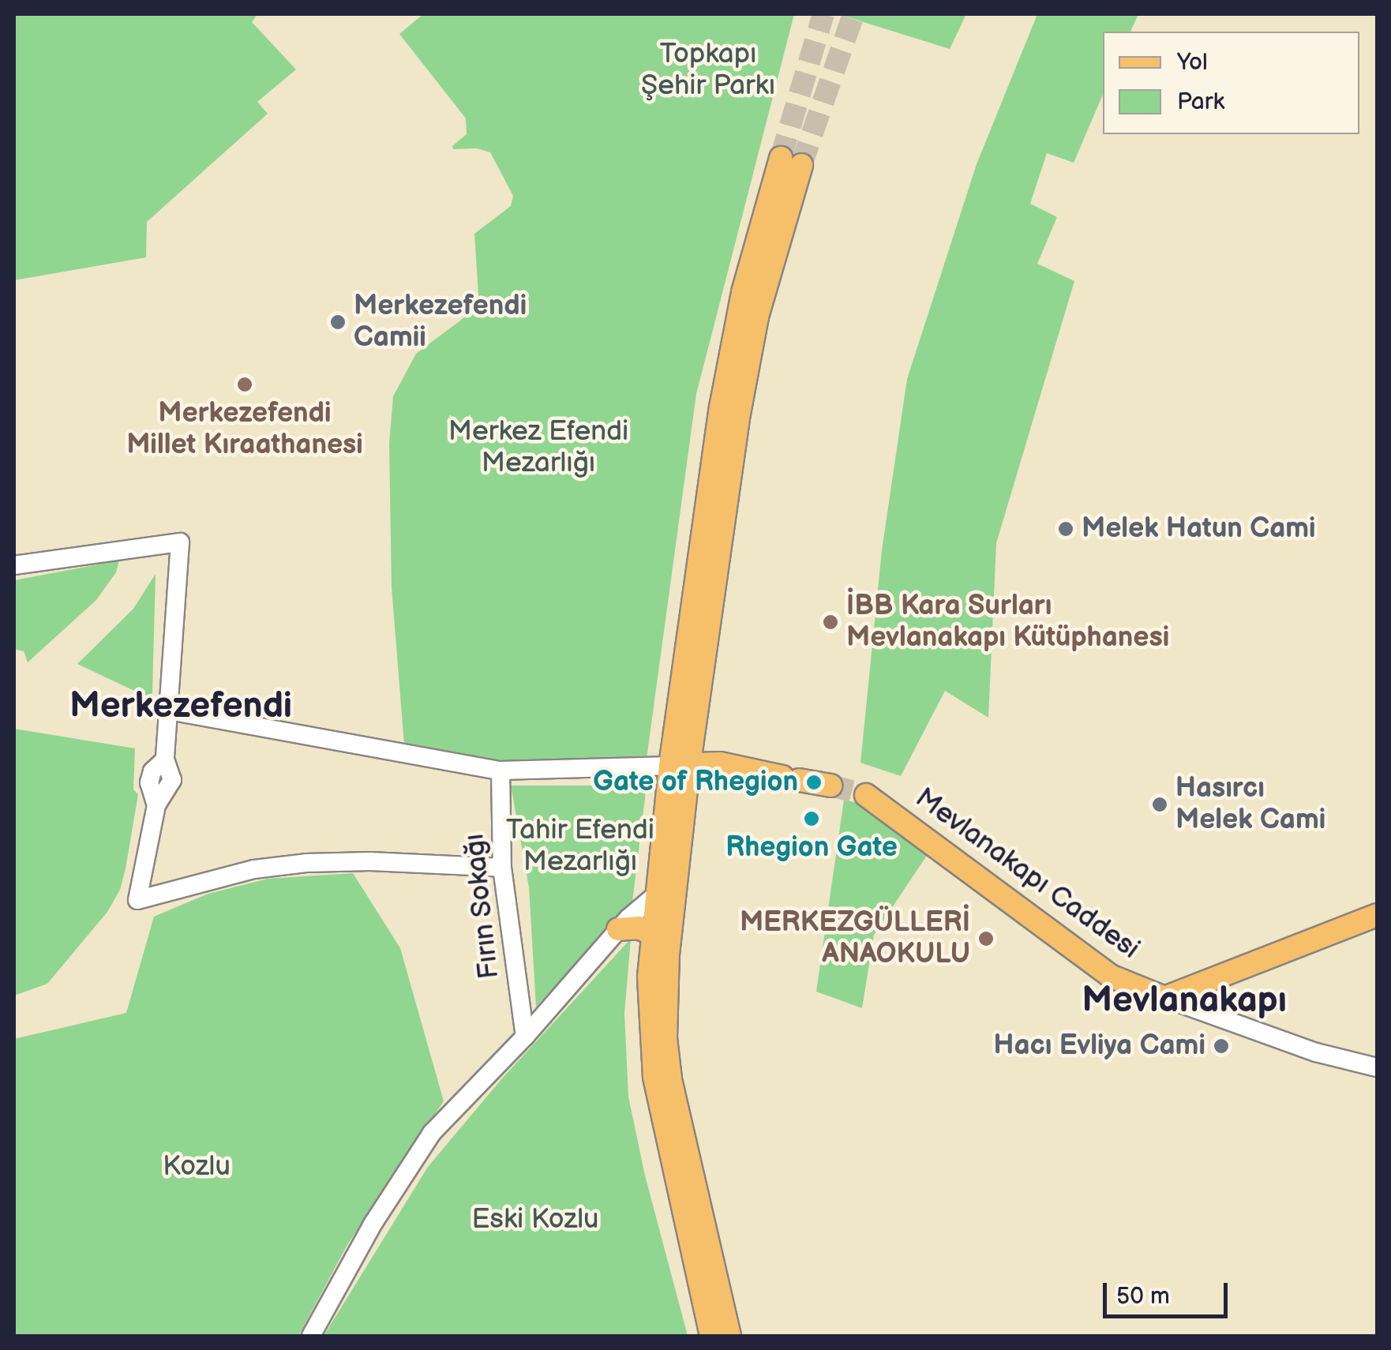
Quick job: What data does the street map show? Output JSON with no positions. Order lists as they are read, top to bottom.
{
  "streets": {
    "main road": ["Mevlanakapı Caddesi"],
    "street": ["Fırın Sokağı"]
  },
  "districts": ["Merkezefendi", "Mevlanakapı"],
  "parks": [
    "Topkapı Şehir Parkı",
    "Merkez Efendi Mezarlığı",
    "Tahir Efendi Mezarlığı",
    "Kozlu",
    "Eski Kozlu"
  ],
  "places": [
    "Merkezefendi Camii",
    "Merkezefendi Millet Kıraathanesi",
    "Melek Hatun Cami",
    "İBB Kara Surları Mevlanakapı Kütüphanesi",
    "Gate of Rhegion",
    "Hasırcı Melek Cami",
    "Rhegion Gate",
    "MERKEZGÜLLERİ ANAOKULU",
    "Hacı Evliya Cami"
  ],
  "legend": ["Yol", "Park"],
  "scale_bar": "50 m"
}
